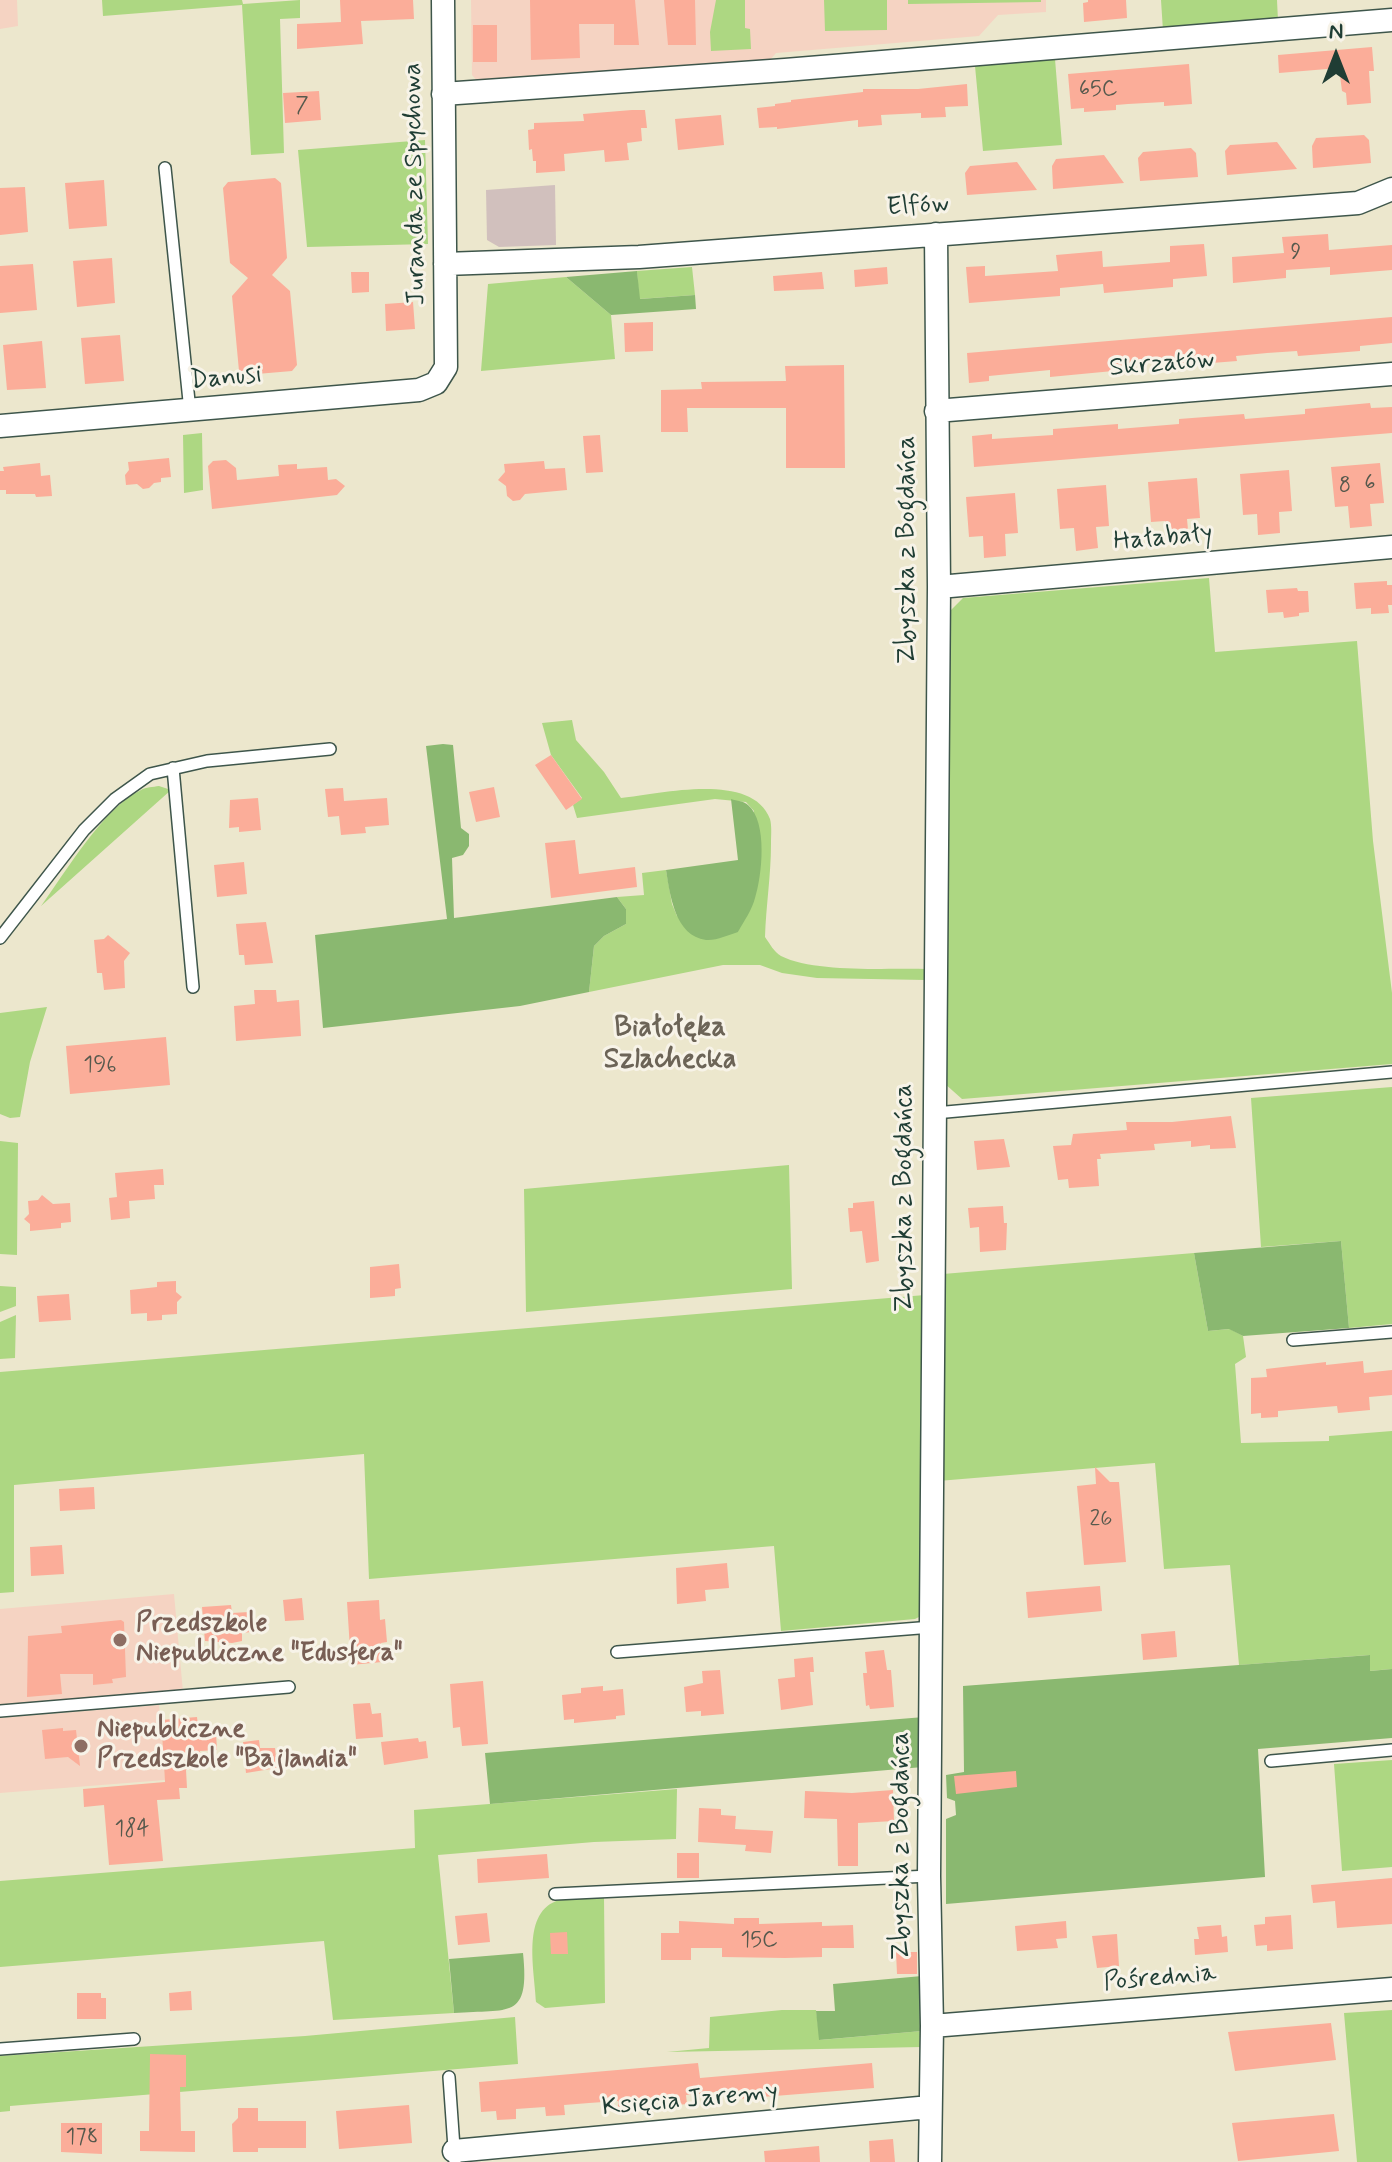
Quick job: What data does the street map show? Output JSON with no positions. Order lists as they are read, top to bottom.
{
  "streets": {
    "street": [
      "Juranda ze Spychowa",
      "Elfów",
      "Skrzatów",
      "Danusi",
      "Hałabały",
      "Zbyszka z Bogdańca",
      "Pośrednia",
      "Księcia Jaremy"
    ]
  },
  "crossings": [
    ["Juranda ze Spychowa", "Elfów"],
    ["Juranda ze Spychowa", "Danusi"],
    ["Elfów", "Zbyszka z Bogdańca"],
    ["Skrzatów", "Zbyszka z Bogdańca"],
    ["Hałabały", "Zbyszka z Bogdańca"],
    ["Zbyszka z Bogdańca", "Pośrednia"],
    ["Zbyszka z Bogdańca", "Księcia Jaremy"]
  ],
  "districts": ["Białołęka Szlachecka"],
  "places": ["Przedszkole Niepubliczne \"Edusfera\"", "Niepubliczne Przedszkole \"Bajlandia\""],
  "house_numbers": [
    "65C",
    "7",
    "9",
    "6",
    "8",
    "196",
    "26",
    "184",
    "15C",
    "178"
  ],
  "north": "top"
}
